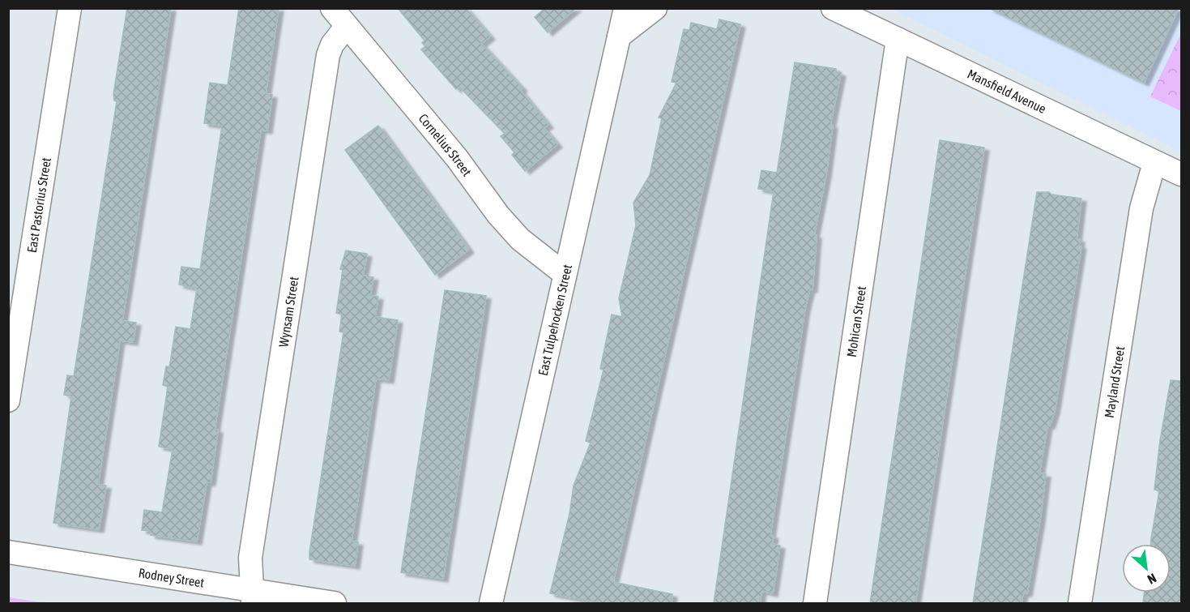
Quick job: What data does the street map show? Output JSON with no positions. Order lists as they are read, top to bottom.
{
  "streets": {
    "street": [
      "Mansfield Avenue",
      "Cornelius Street",
      "East Pastorius Street",
      "Wynsam Street",
      "East Tulpehocken Street",
      "Mohican Street",
      "Mayland Street",
      "Rodney Street"
    ]
  },
  "crossings": [
    ["Mansfield Avenue", "Mohican Street"],
    ["Mansfield Avenue", "Mayland Street"],
    ["Cornelius Street", "Wynsam Street"],
    ["Cornelius Street", "East Tulpehocken Street"],
    ["Wynsam Street", "Rodney Street"]
  ],
  "north": "bottom right"
}
